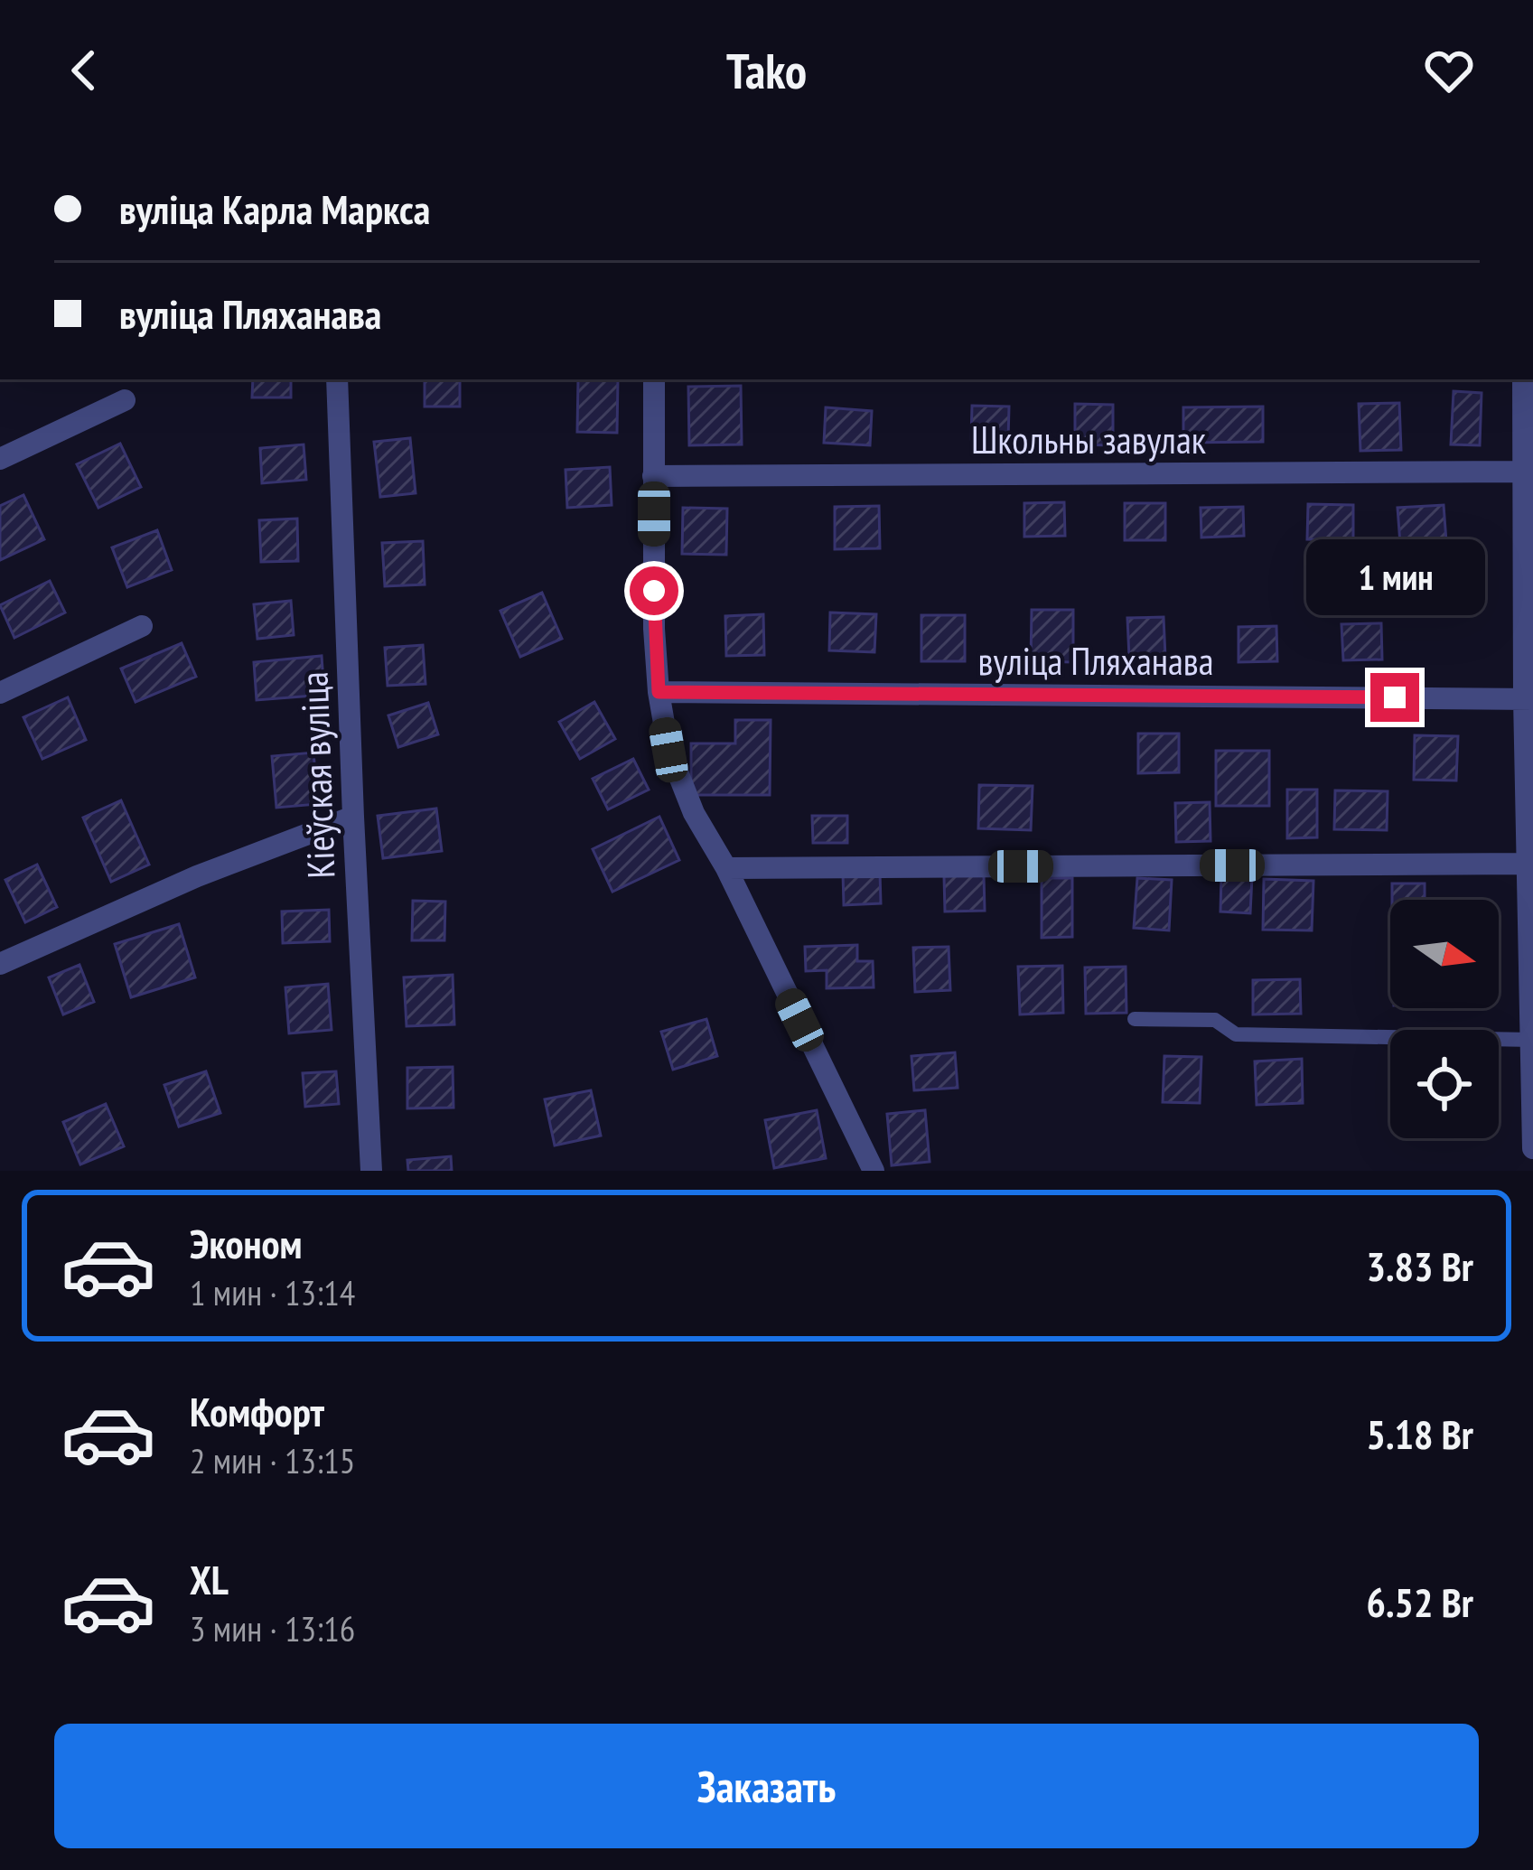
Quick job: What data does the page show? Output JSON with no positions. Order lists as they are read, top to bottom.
{
  "streets": {
    "street": ["Школьны завулак", "вуліца Пляханава", "Кіеўская вуліца"]
  },
  "north": "right",
  "page": {
    "header": "Tako",
    "banner": ["вуліца Карла Маркса", "вуліца Пляханава"],
    "bubble": "1 мин",
    "list": [
      {
        "name": "Эконом",
        "note": "1 мин · 13:14",
        "value": "3.83 Br"
      },
      {
        "name": "Комфорт",
        "note": "2 мин · 13:15",
        "value": "5.18 Br"
      },
      {
        "name": "XL",
        "note": "3 мин · 13:16",
        "value": "6.52 Br"
      }
    ],
    "buttons": "Заказать"
  }
}
